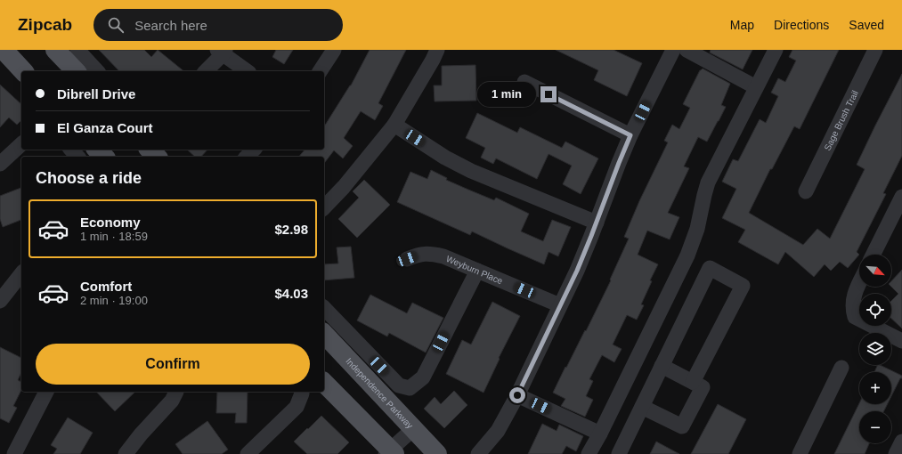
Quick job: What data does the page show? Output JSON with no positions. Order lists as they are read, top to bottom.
{
  "streets": {
    "main road": ["Independence Parkway"],
    "street": ["Sage Brush Trail", "Weyburn Place"]
  },
  "north": "bottom right",
  "page": {
    "header": "Zipcab",
    "search": "Search here",
    "nav": ["Map", "Directions", "Saved"],
    "banner": ["Dibrell Drive", "El Ganza Court"],
    "bubble": "1 min",
    "heading": "Choose a ride",
    "list": [
      {
        "name": "Economy",
        "note": "1 min · 18:59",
        "value": "$2.98"
      },
      {
        "name": "Comfort",
        "note": "2 min · 19:00",
        "value": "$4.03"
      }
    ],
    "map_buttons": ["+", "−"],
    "buttons": "Confirm"
  }
}
